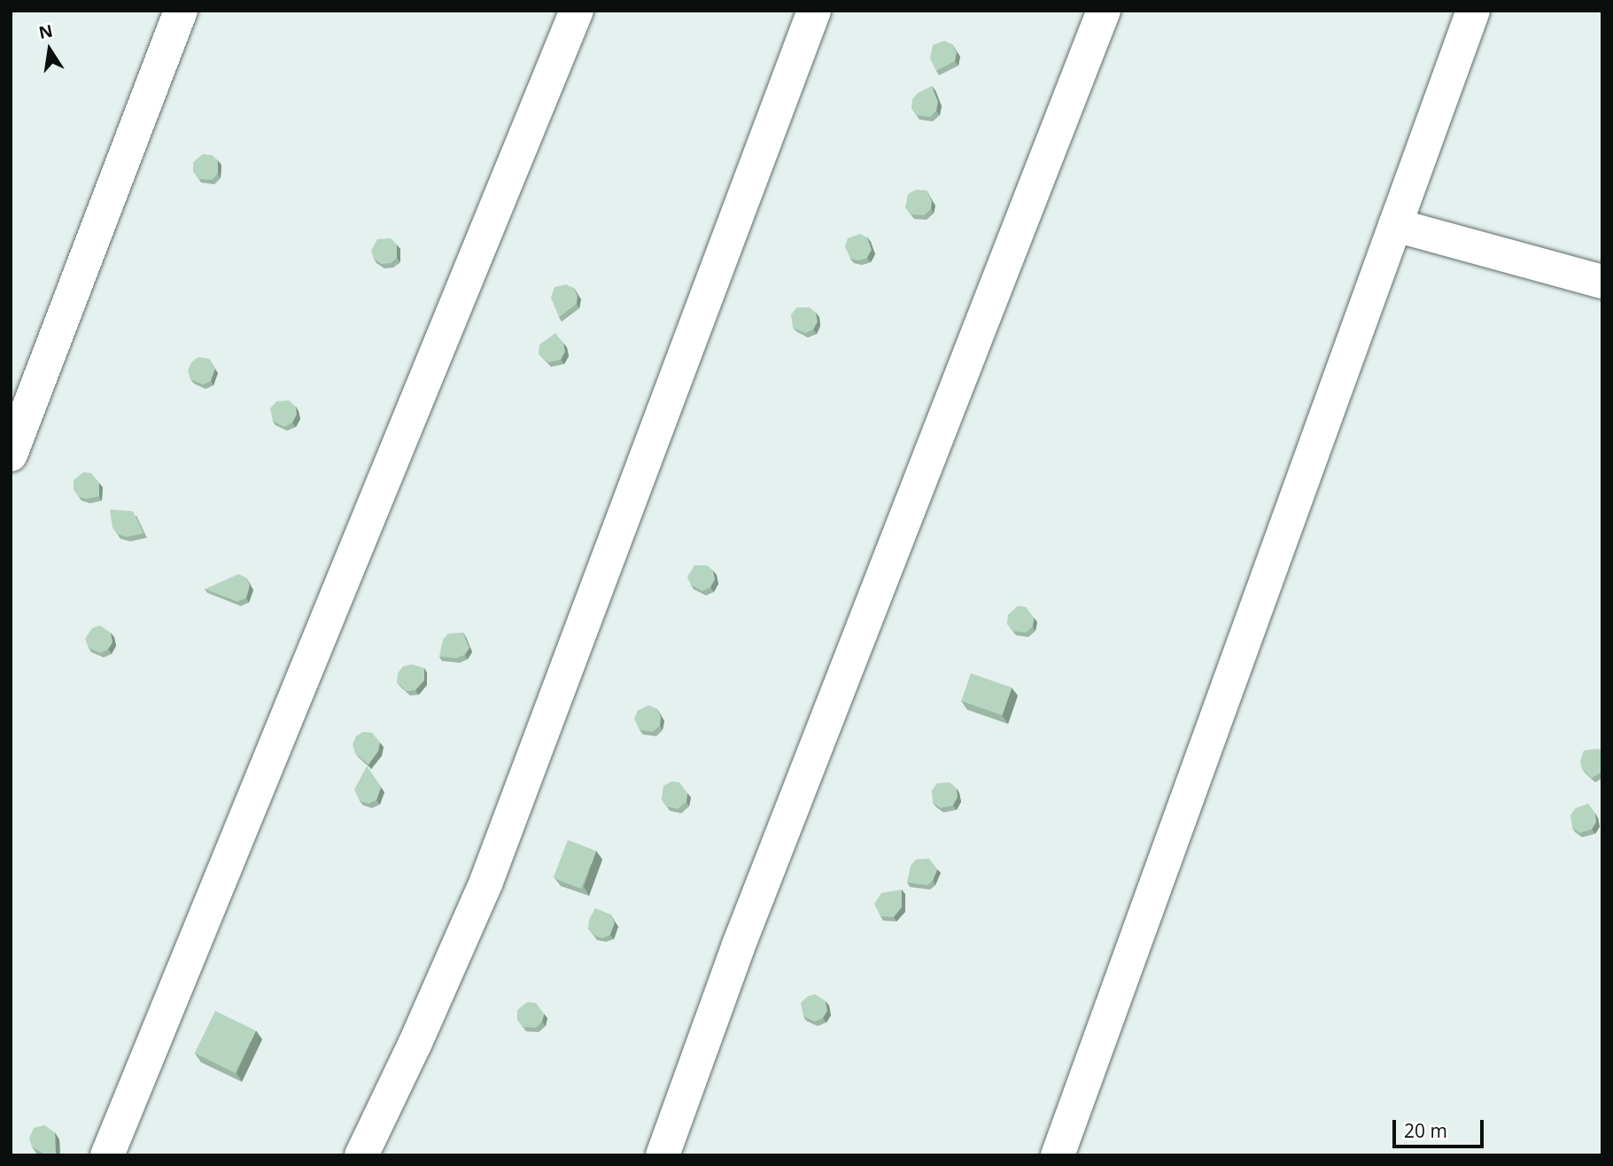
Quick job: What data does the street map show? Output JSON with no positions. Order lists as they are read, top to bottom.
{
  "scale_bar": "20 m",
  "north": "top"
}
